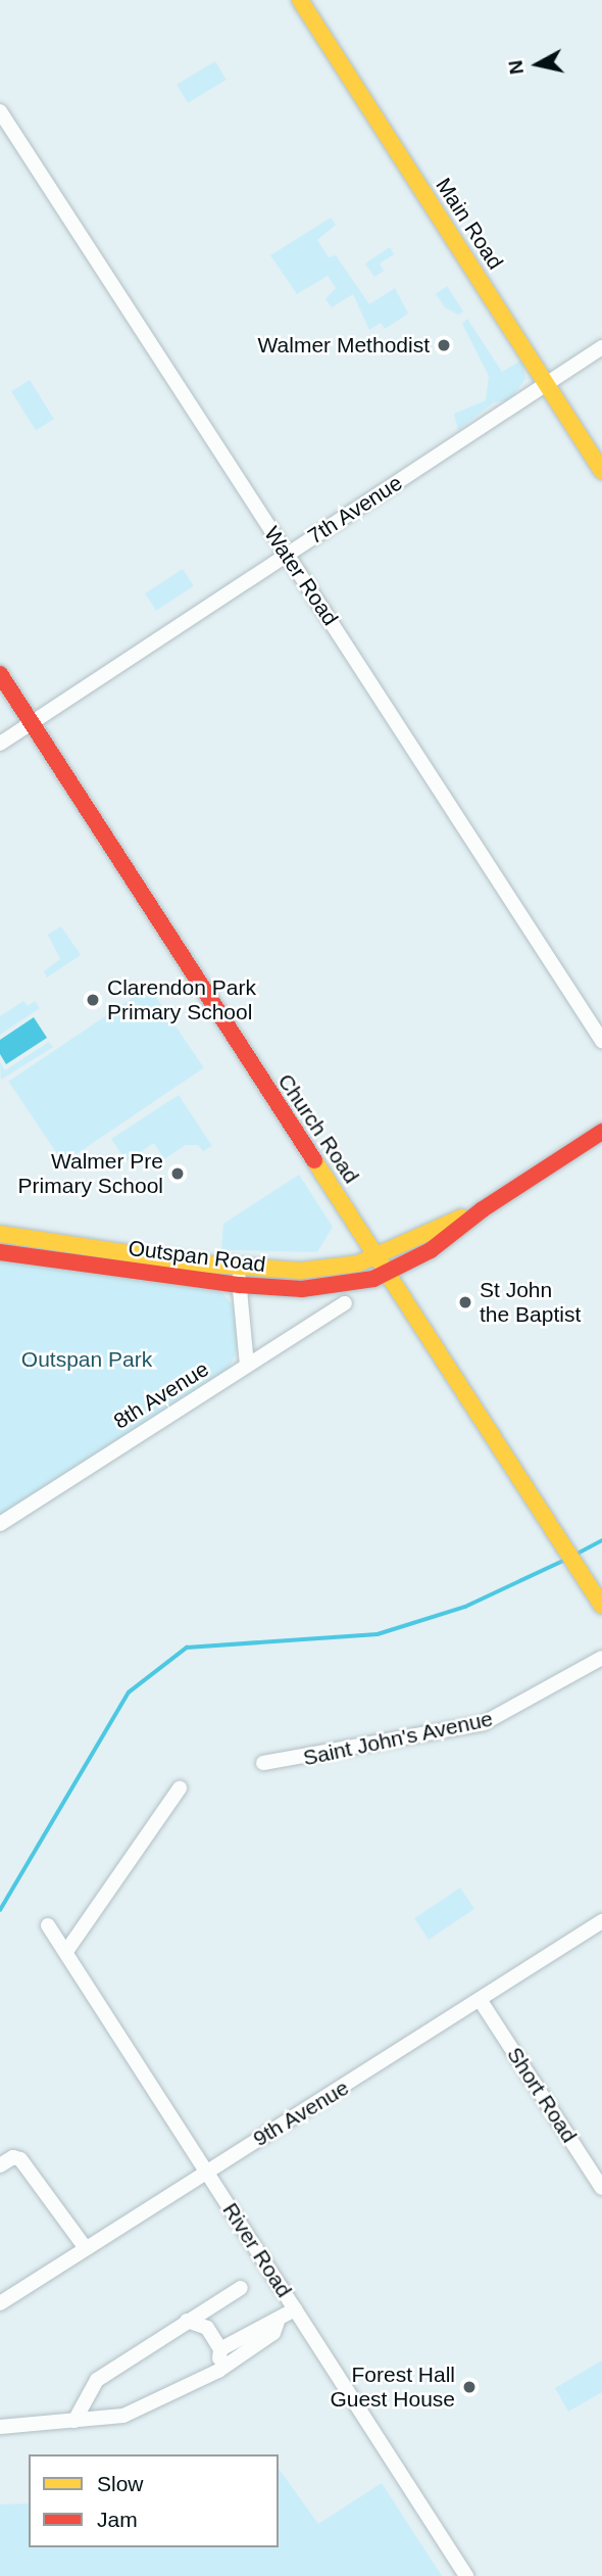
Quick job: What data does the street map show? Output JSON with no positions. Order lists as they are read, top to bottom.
{
  "streets": {
    "street": [
      "Main Road",
      "7th Avenue",
      "Water Road",
      "Church Road",
      "Outspan Road",
      "8th Avenue",
      "Saint John's Avenue",
      "Short Road",
      "9th Avenue",
      "River Road"
    ]
  },
  "crossings": [
    ["Main Road", "7th Avenue"],
    ["7th Avenue", "Water Road"],
    ["7th Avenue", "Church Road"],
    ["Church Road", "Outspan Road"],
    ["Short Road", "9th Avenue"],
    ["9th Avenue", "River Road"]
  ],
  "parks": ["Outspan Park"],
  "places": [
    "Walmer Methodist",
    "Clarendon Park Primary School",
    "Walmer Pre Primary School",
    "St John the Baptist",
    "Forest Hall Guest House"
  ],
  "legend": ["Slow", "Jam"],
  "north": "left"
}
